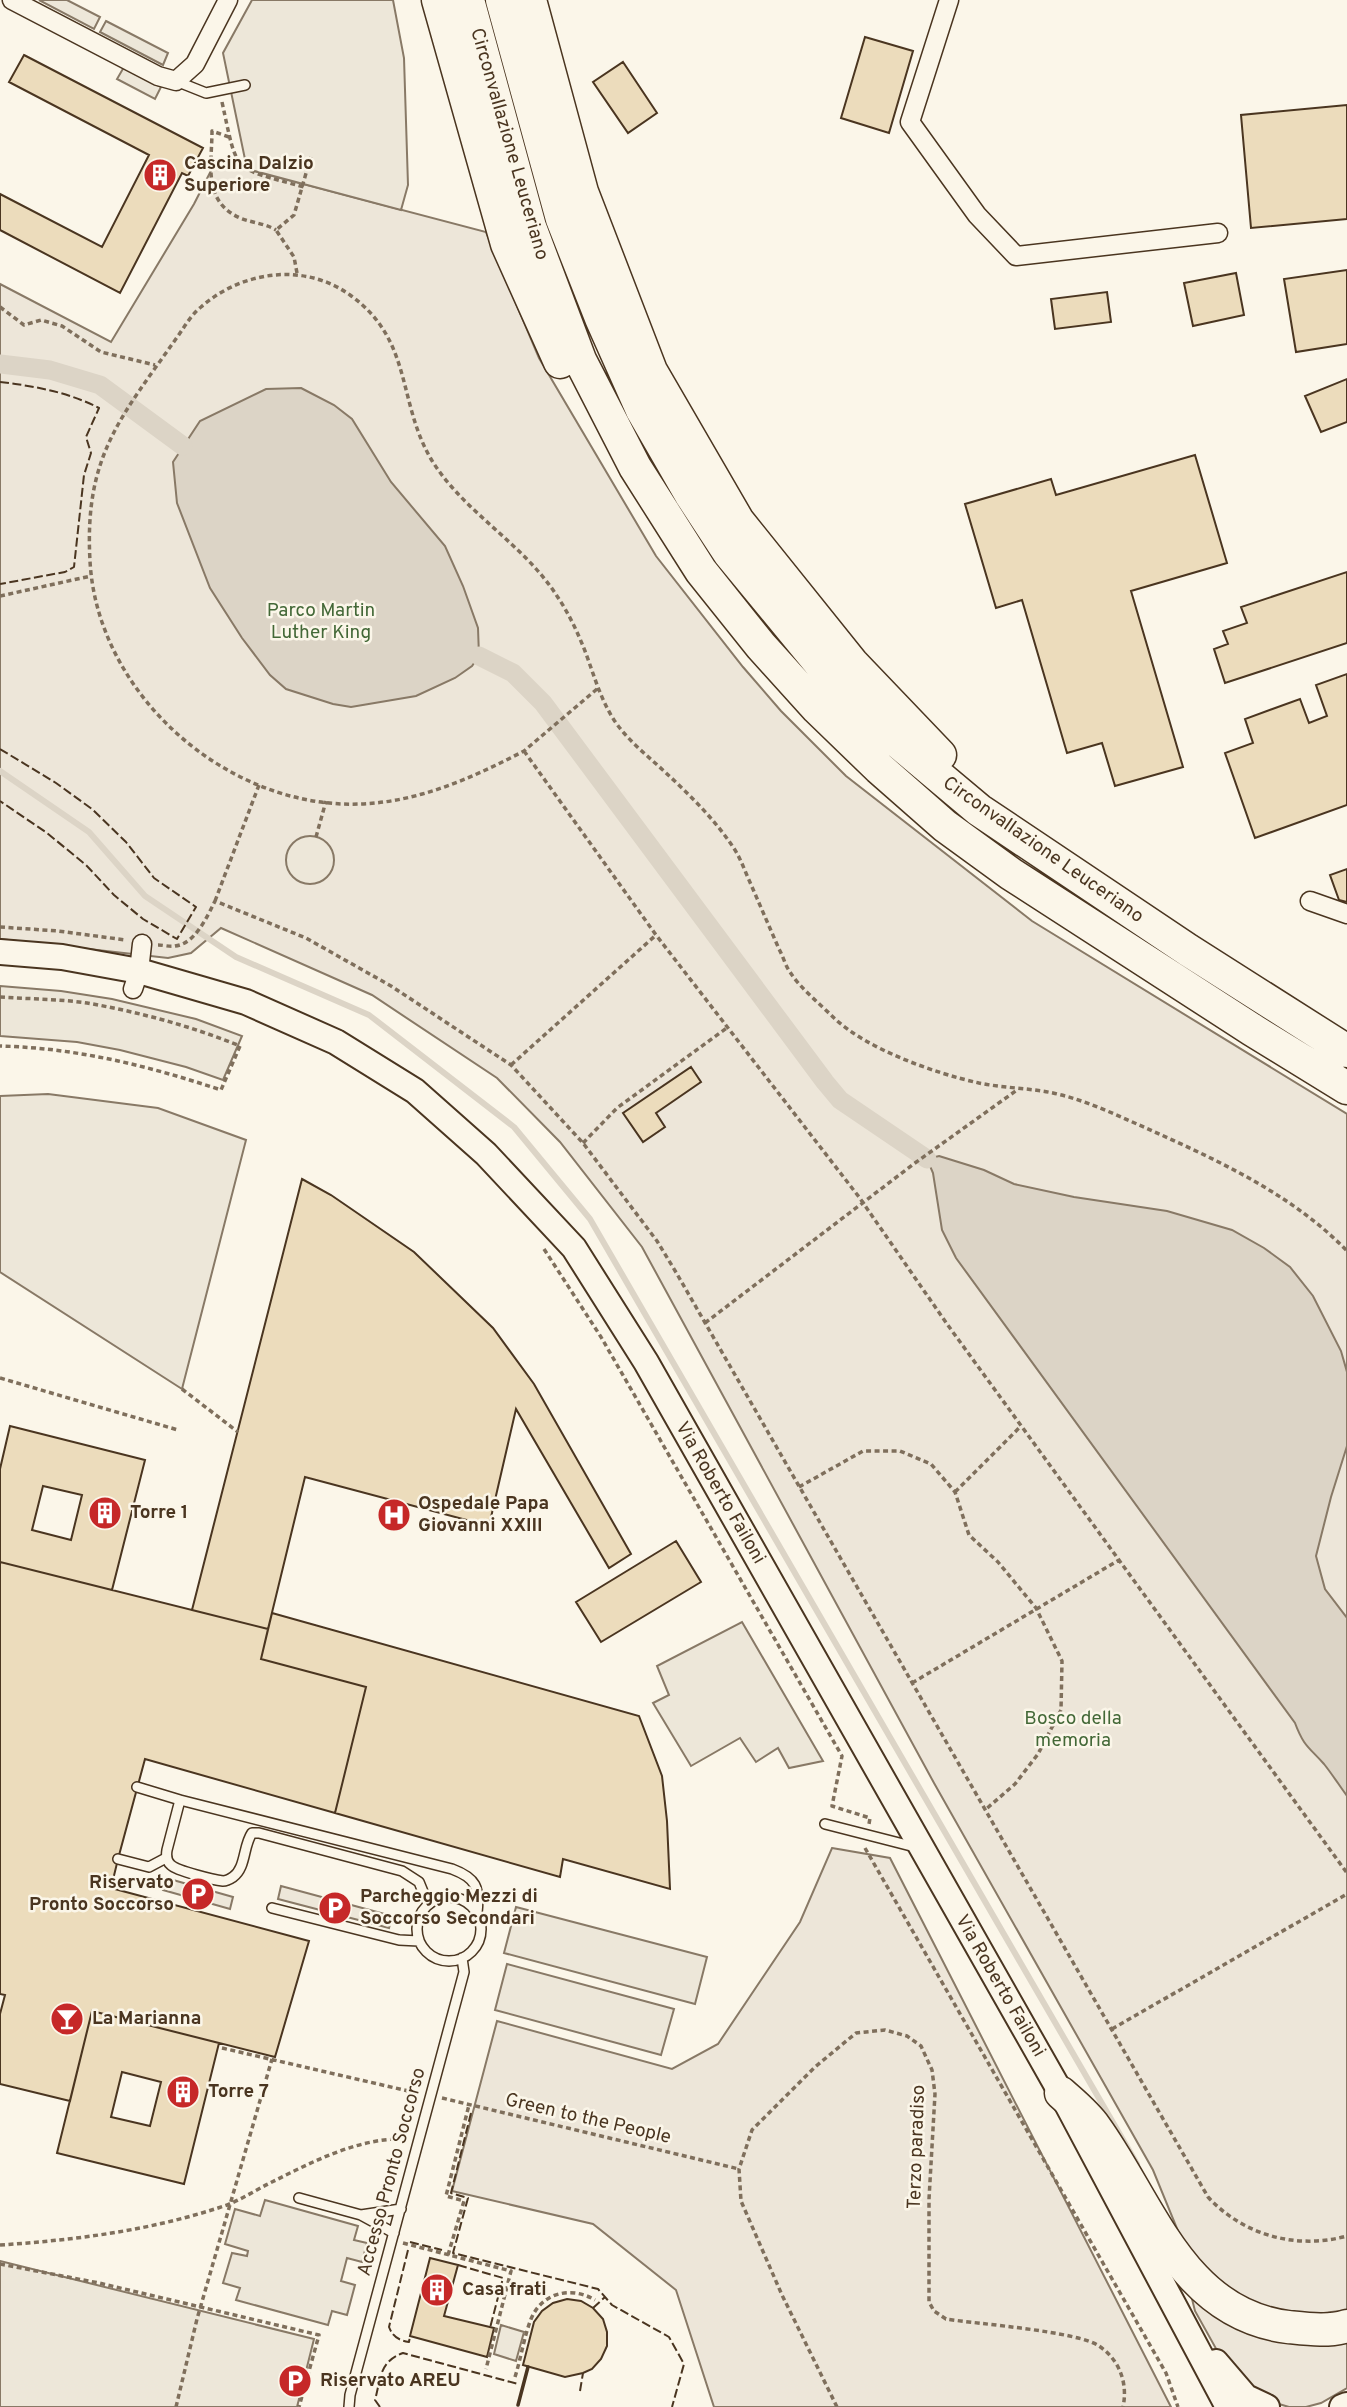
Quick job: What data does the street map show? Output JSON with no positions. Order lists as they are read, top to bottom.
{
  "streets": {
    "highway": ["Circonvallazione Leuceriano"],
    "street": ["Via Roberto Failoni"],
    "lane": ["Accesso Pronto Soccorso"],
    "path": ["Green to the People", "Terzo paradiso"]
  },
  "crossings": [
    ["Green to the People", "Terzo paradiso"],
    ["Green to the People", "Accesso Pronto Soccorso"]
  ],
  "parks": ["Parco Martin Luther King", "Bosco della memoria"],
  "places": {
    "building": [
      "Cascina Dalzio Superiore",
      "Torre 1",
      "Torre 7",
      "Casa frati"
    ],
    "hospital": ["Ospedale Papa Giovanni XXIII"],
    "parking": ["Riservato Pronto Soccorso", "Parcheggio Mezzi di Soccorso Secondari", "Riservato AREU"],
    "bar": ["La Marianna"]
  }
}
